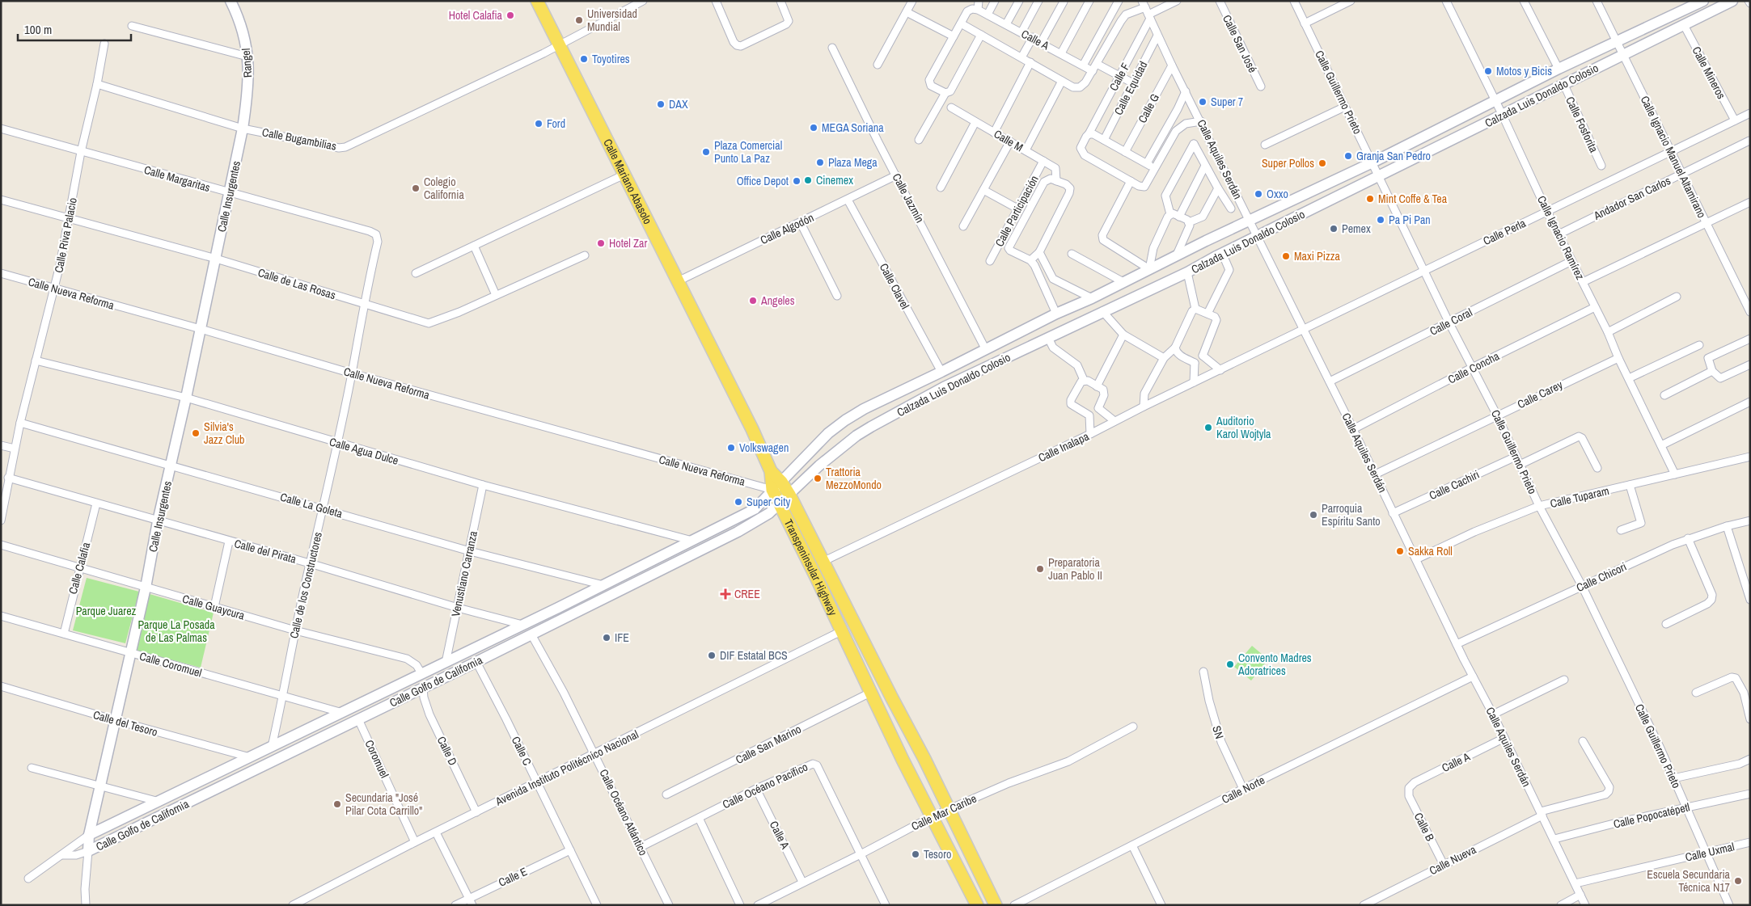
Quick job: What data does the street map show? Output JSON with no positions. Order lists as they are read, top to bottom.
{
  "streets": {
    "main road": ["Calle Mariano Abasolo", "Transpeninsular Highway"],
    "street": [
      "Calle A",
      "Calle San José",
      "Rangel",
      "Calle Mineros",
      "Calle F",
      "Calle Equidad",
      "Calle Guillermo Prieto",
      "Calzada Luis Donaldo Colosio",
      "Calle G",
      "Calle Fosforita",
      "Calle Bugambilias",
      "Calle M",
      "Calle Ignacio Manuel Altamirano",
      "Calle Aquiles Serdán",
      "Calle Margaritas",
      "Calle Insurgentes",
      "Calle Jazmín",
      "Andador San Carlos",
      "Calle Participación",
      "Calle Algodón",
      "Calle Perla",
      "Calle Riva Palacio",
      "Calle Ignacio Ramírez",
      "Calle de Las Rosas",
      "Calle Clavel",
      "Calle Nueva Reforma",
      "Calle Coral",
      "Calle Concha",
      "Calle Carey",
      "Calle Inalapa",
      "Calle Agua Dulce",
      "Calle Cachiri",
      "Calle Tuparam",
      "Calle La Goleta",
      "Calle del Pirata",
      "Calle Calafia",
      "Venustiano Carranza",
      "Calle Chicori",
      "Calle de los Constructores",
      "Calle Guaycura",
      "Calle Coromuel",
      "Calle Golfo de California",
      "Calle del Tesoro",
      "SN",
      "Calle San Marino",
      "Calle D",
      "Calle C",
      "Coromuel",
      "Avenida Instituto Politécnico Nacional",
      "Calle Océano Pacífico",
      "Calle Norte",
      "Calle Océano Atlántico",
      "Calle Mar Caribe",
      "Calle Popocatépetl",
      "Calle B",
      "Calle Uxmal",
      "Calle Nueva",
      "Calle E"
    ]
  },
  "crossings": [
    ["Calle A", "Calle Aquiles Serdán"],
    ["Calle A", "Calle Océano Pacífico"],
    ["Calle A", "Calle Mar Caribe"],
    ["Calle A", "Calle B"],
    ["Rangel", "Calle Bugambilias"],
    ["Rangel", "Calle Insurgentes"],
    ["Calle Mineros", "Calzada Luis Donaldo Colosio"],
    ["Calle Mineros", "Calle Perla"],
    ["Calle F", "Calle Aquiles Serdán"],
    ["Calle Equidad", "Calle Aquiles Serdán"],
    ["Calle Guillermo Prieto", "Calzada Luis Donaldo Colosio"],
    ["Calle Guillermo Prieto", "Calle Perla"],
    ["Calle Guillermo Prieto", "Calle Coral"],
    ["Calle Guillermo Prieto", "Calle Concha"],
    ["Calle Guillermo Prieto", "Calle Carey"],
    ["Calle Guillermo Prieto", "Calle Cachiri"],
    ["Calle Guillermo Prieto", "Calle Tuparam"],
    ["Calle Guillermo Prieto", "Calle Chicori"],
    ["Calle Guillermo Prieto", "Calle Popocatépetl"],
    ["Calle Guillermo Prieto", "Calle Uxmal"],
    ["Calzada Luis Donaldo Colosio", "Calle Fosforita"],
    ["Calzada Luis Donaldo Colosio", "Calle Ignacio Manuel Altamirano"],
    ["Calzada Luis Donaldo Colosio", "Calle Aquiles Serdán"],
    ["Calzada Luis Donaldo Colosio", "Calle Jazmín"],
    ["Calzada Luis Donaldo Colosio", "Calle Ignacio Ramírez"],
    ["Calzada Luis Donaldo Colosio", "Calle Clavel"],
    ["Calzada Luis Donaldo Colosio", "Calle Nueva Reforma"],
    ["Calzada Luis Donaldo Colosio", "Transpeninsular Highway"],
    ["Calzada Luis Donaldo Colosio", "Calle Golfo de California"],
    ["Calle G", "Calle Aquiles Serdán"],
    ["Calle Bugambilias", "Calle Mariano Abasolo"],
    ["Calle Bugambilias", "Calle Insurgentes"],
    ["Calle Bugambilias", "Calle Riva Palacio"],
    ["Calle M", "Calle Participación"],
    ["Calle Ignacio Manuel Altamirano", "Andador San Carlos"],
    ["Calle Ignacio Manuel Altamirano", "Calle Perla"],
    ["Calle Aquiles Serdán", "Calle Perla"],
    ["Calle Aquiles Serdán", "Calle Coral"],
    ["Calle Aquiles Serdán", "Calle Concha"],
    ["Calle Aquiles Serdán", "Calle Carey"],
    ["Calle Aquiles Serdán", "Calle Inalapa"],
    ["Calle Aquiles Serdán", "Calle Cachiri"],
    ["Calle Aquiles Serdán", "Calle Tuparam"],
    ["Calle Aquiles Serdán", "Calle Chicori"],
    ["Calle Aquiles Serdán", "Calle Norte"],
    ["Calle Aquiles Serdán", "Calle Popocatépetl"],
    ["Calle Aquiles Serdán", "Calle Uxmal"],
    ["Calle Aquiles Serdán", "Calle Nueva"],
    ["Calle Margaritas", "Calle Insurgentes"],
    ["Calle Margaritas", "Calle Riva Palacio"],
    ["Calle Margaritas", "Calle de los Constructores"],
    ["Calle Mariano Abasolo", "Calle Algodón"],
    ["Calle Mariano Abasolo", "Transpeninsular Highway"],
    ["Calle Insurgentes", "Calle de Las Rosas"],
    ["Calle Insurgentes", "Calle Nueva Reforma"],
    ["Calle Insurgentes", "Calle Agua Dulce"],
    ["Calle Insurgentes", "Calle La Goleta"],
    ["Calle Insurgentes", "Calle del Pirata"],
    ["Calle Insurgentes", "Calle Guaycura"],
    ["Calle Insurgentes", "Calle Coromuel"],
    ["Calle Insurgentes", "Calle Golfo de California"],
    ["Calle Insurgentes", "Calle del Tesoro"],
    ["Calle Jazmín", "Calle Algodón"],
    ["Andador San Carlos", "Calle Ignacio Ramírez"],
    ["Calle Algodón", "Calle Clavel"],
    ["Calle Perla", "Calle Ignacio Ramírez"],
    ["Calle Perla", "Calle Inalapa"],
    ["Calle Riva Palacio", "Calle de Las Rosas"],
    ["Calle Riva Palacio", "Calle Nueva Reforma"],
    ["Calle Riva Palacio", "Calle Agua Dulce"],
    ["Calle Riva Palacio", "Calle La Goleta"],
    ["Calle Riva Palacio", "Calle del Pirata"],
    ["Calle Ignacio Ramírez", "Calle Coral"],
    ["Calle Ignacio Ramírez", "Calle Concha"],
    ["Calle Ignacio Ramírez", "Calle Carey"],
    ["Calle Ignacio Ramírez", "Calle Tuparam"],
    ["Calle de Las Rosas", "Calle de los Constructores"],
    ["Calle Nueva Reforma", "Transpeninsular Highway"],
    ["Calle Nueva Reforma", "Calle de los Constructores"],
    ["Calle Nueva Reforma", "Calle Golfo de California"],
    ["Calle Inalapa", "Transpeninsular Highway"],
    ["Calle Agua Dulce", "Venustiano Carranza"],
    ["Calle Agua Dulce", "Calle de los Constructores"],
    ["Calle Agua Dulce", "Calle Golfo de California"],
    ["Calle La Goleta", "Venustiano Carranza"],
    ["Calle La Goleta", "Calle de los Constructores"],
    ["Calle La Goleta", "Calle Golfo de California"],
    ["Calle del Pirata", "Calle Calafia"],
    ["Calle del Pirata", "Venustiano Carranza"],
    ["Calle del Pirata", "Calle de los Constructores"],
    ["Calle del Pirata", "Calle Golfo de California"],
    ["Transpeninsular Highway", "Calle Golfo de California"],
    ["Transpeninsular Highway", "Calle San Marino"],
    ["Transpeninsular Highway", "Avenida Instituto Politécnico Nacional"],
    ["Transpeninsular Highway", "Calle Mar Caribe"],
    ["Calle Calafia", "Calle Guaycura"],
    ["Calle Calafia", "Calle Coromuel"],
    ["Venustiano Carranza", "Calle Golfo de California"],
    ["Calle de los Constructores", "Calle Guaycura"],
    ["Calle de los Constructores", "Calle Coromuel"],
    ["Calle de los Constructores", "Calle Golfo de California"],
    ["Calle Guaycura", "Calle Golfo de California"],
    ["Calle Coromuel", "Calle Golfo de California"],
    ["Calle Golfo de California", "Calle del Tesoro"],
    ["Calle Golfo de California", "Calle D"],
    ["Calle Golfo de California", "Calle C"],
    ["Calle Golfo de California", "Coromuel"],
    ["Calle Golfo de California", "Calle Océano Atlántico"],
    ["SN", "Calle Norte"],
    ["Calle D", "Avenida Instituto Politécnico Nacional"],
    ["Calle C", "Avenida Instituto Politécnico Nacional"],
    ["Calle C", "Calle E"],
    ["Coromuel", "Avenida Instituto Politécnico Nacional"],
    ["Avenida Instituto Politécnico Nacional", "Calle Océano Atlántico"],
    ["Calle Océano Pacífico", "Calle Océano Atlántico"],
    ["Calle Océano Pacífico", "Calle Mar Caribe"],
    ["Calle B", "Calle Nueva"]
  ],
  "parks": ["Parque Juarez", "Parque La Posada de Las Palmas"],
  "places": {
    "other": [
      "Hotel Calafia",
      "Universidad Mundial",
      "Toyotires",
      "Motos y Bicis",
      "Super 7",
      "DAX",
      "Ford",
      "MEGA Soriana",
      "Plaza Comercial Punto La Paz",
      "Granja San Pedro",
      "Plaza Mega",
      "Super Pollos",
      "Cinemex",
      "Office Depot",
      "Colegio California",
      "Oxxo",
      "Mint Coffe & Tea",
      "Pa Pi Pan",
      "Pemex",
      "Hotel Zar",
      "Maxi Pizza",
      "Angeles",
      "Auditorio Karol Wojtyla",
      "Silvia's Jazz Club",
      "Volkswagen",
      "Trattoria MezzoMondo",
      "Super City",
      "Parroquia Espíritu Santo",
      "Sakka Roll",
      "Preparatoria Juan Pablo II",
      "IFE",
      "DIF Estatal BCS",
      "Convento Madres Adoratrices",
      "Secundaria \"José Pilar Cota Carrillo\"",
      "Tesoro",
      "Escuela Secundaria Técnica N17"
    ],
    "health": ["CREE"]
  },
  "scale_bar": "100 m"
}
